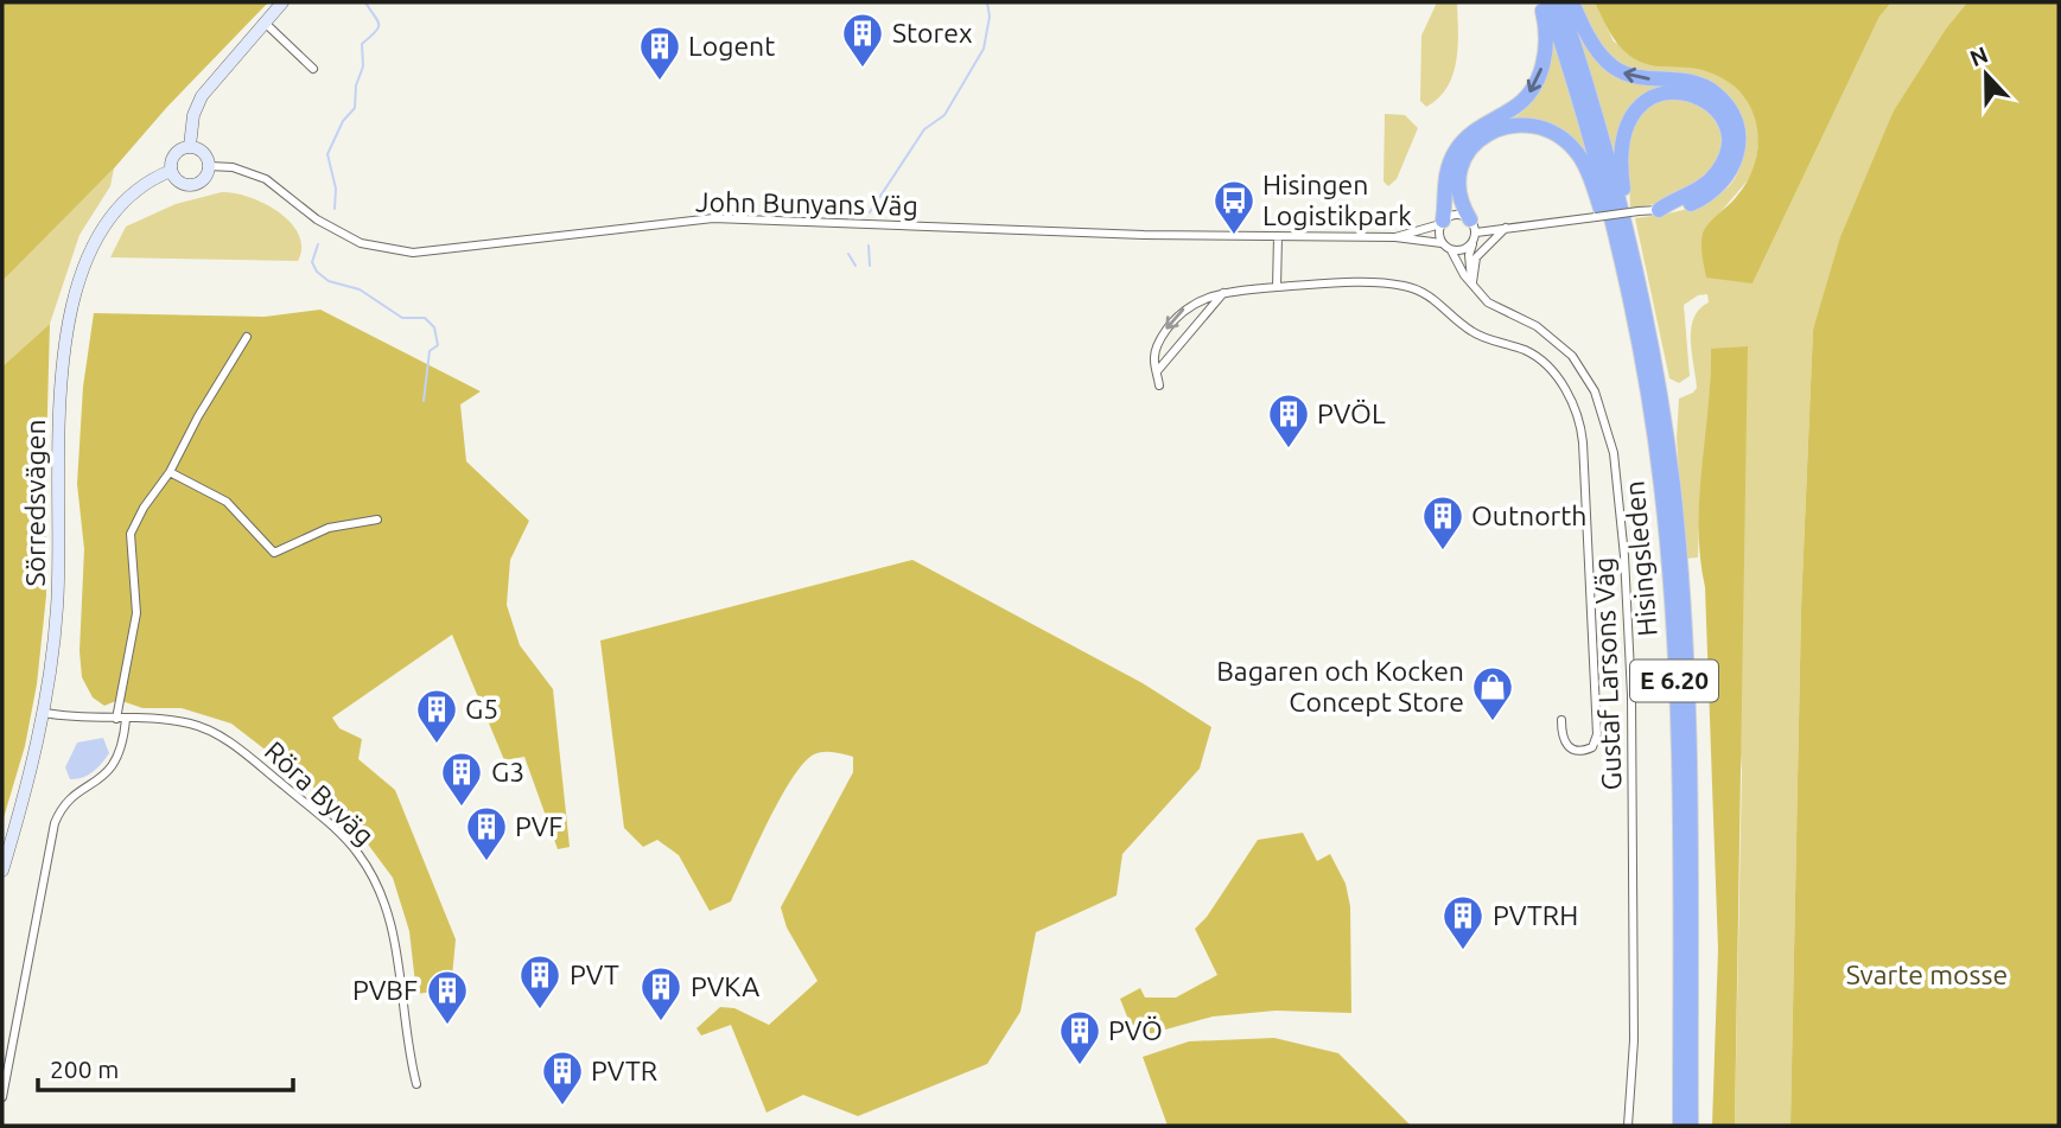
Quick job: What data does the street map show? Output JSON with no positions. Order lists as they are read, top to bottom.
{
  "streets": {
    "highway": ["Hisingsleden", "E 6.20"],
    "street": [
      "John Bunyans Väg",
      "Sörredsvägen",
      "Gustaf Larsons Väg",
      "Röra Byväg"
    ]
  },
  "crossings": [
    ["John Bunyans Väg", "Sörredsvägen"],
    ["John Bunyans Väg", "Gustaf Larsons Väg"],
    ["Sörredsvägen", "Röra Byväg"]
  ],
  "parks": ["Svarte mosse"],
  "places": {
    "building": [
      "Storex",
      "Logent",
      "PVÖL",
      "Outnorth",
      "G5",
      "G3",
      "PVF",
      "PVTRH",
      "PVT",
      "PVKA",
      "PVBF",
      "PVÖ",
      "PVTR"
    ],
    "bus stop": ["Hisingen Logistikpark"],
    "shop": ["Bagaren och Kocken Concept Store"]
  },
  "scale_bar": "200 m",
  "north": "top"
}
